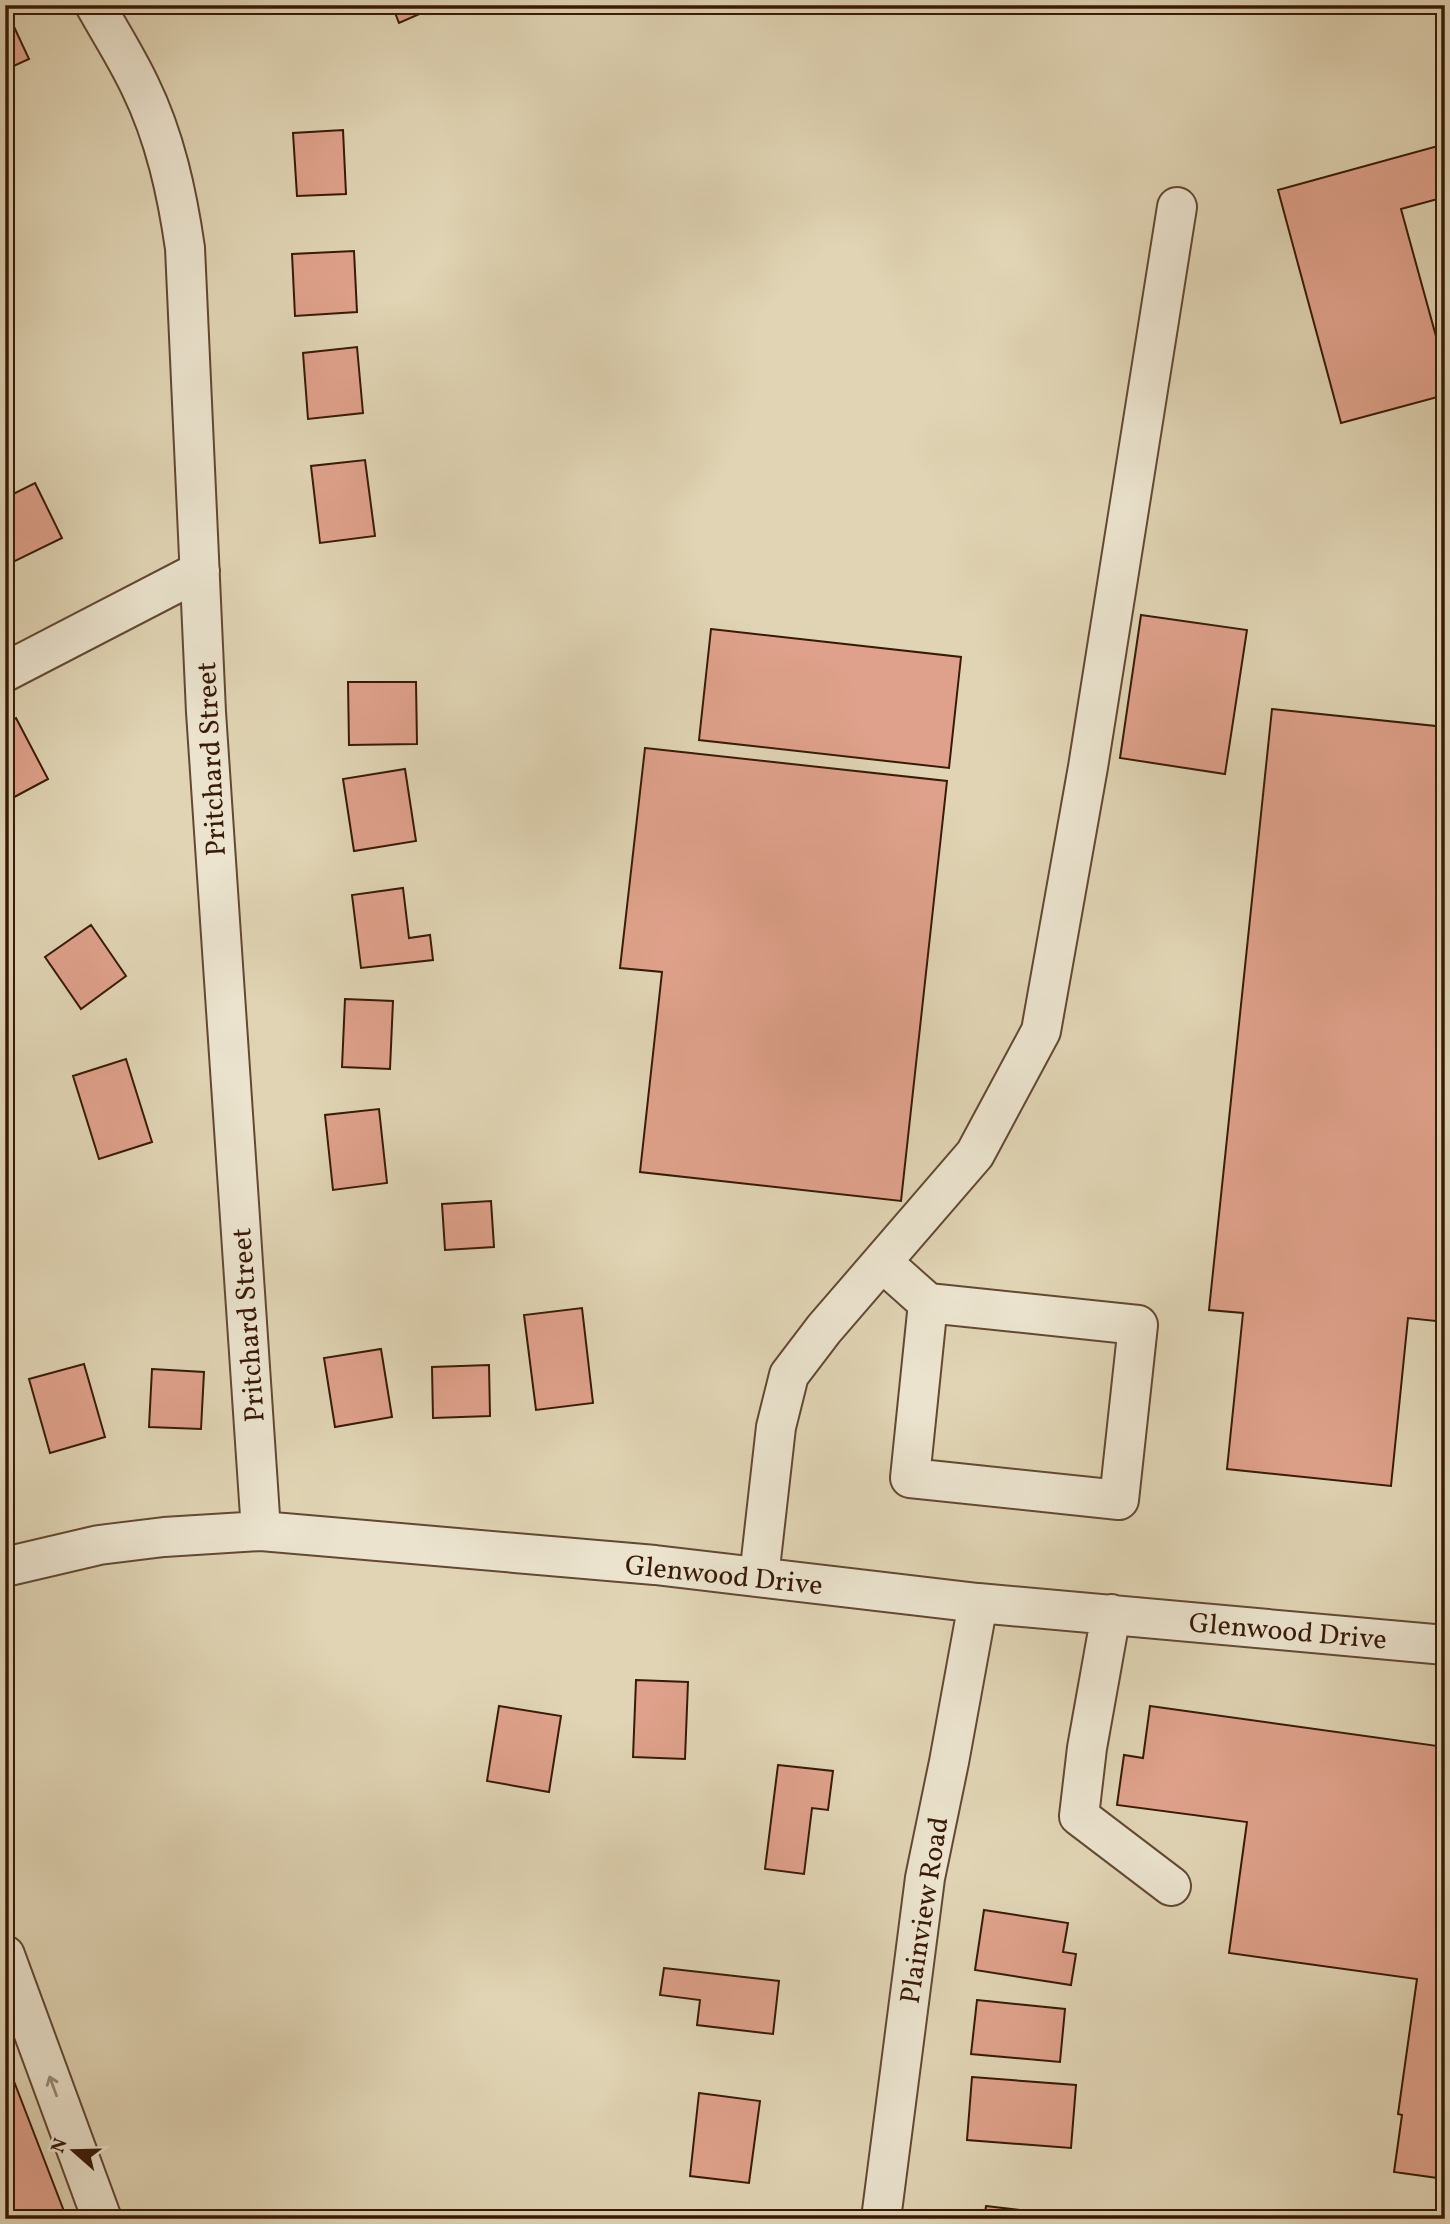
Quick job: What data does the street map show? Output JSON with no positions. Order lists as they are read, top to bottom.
{
  "streets": {
    "street": ["Pritchard Street", "Glenwood Drive", "Plainview Road"]
  },
  "crossings": [
    ["Pritchard Street", "Glenwood Drive"],
    ["Glenwood Drive", "Plainview Road"]
  ],
  "north": "left"
}
